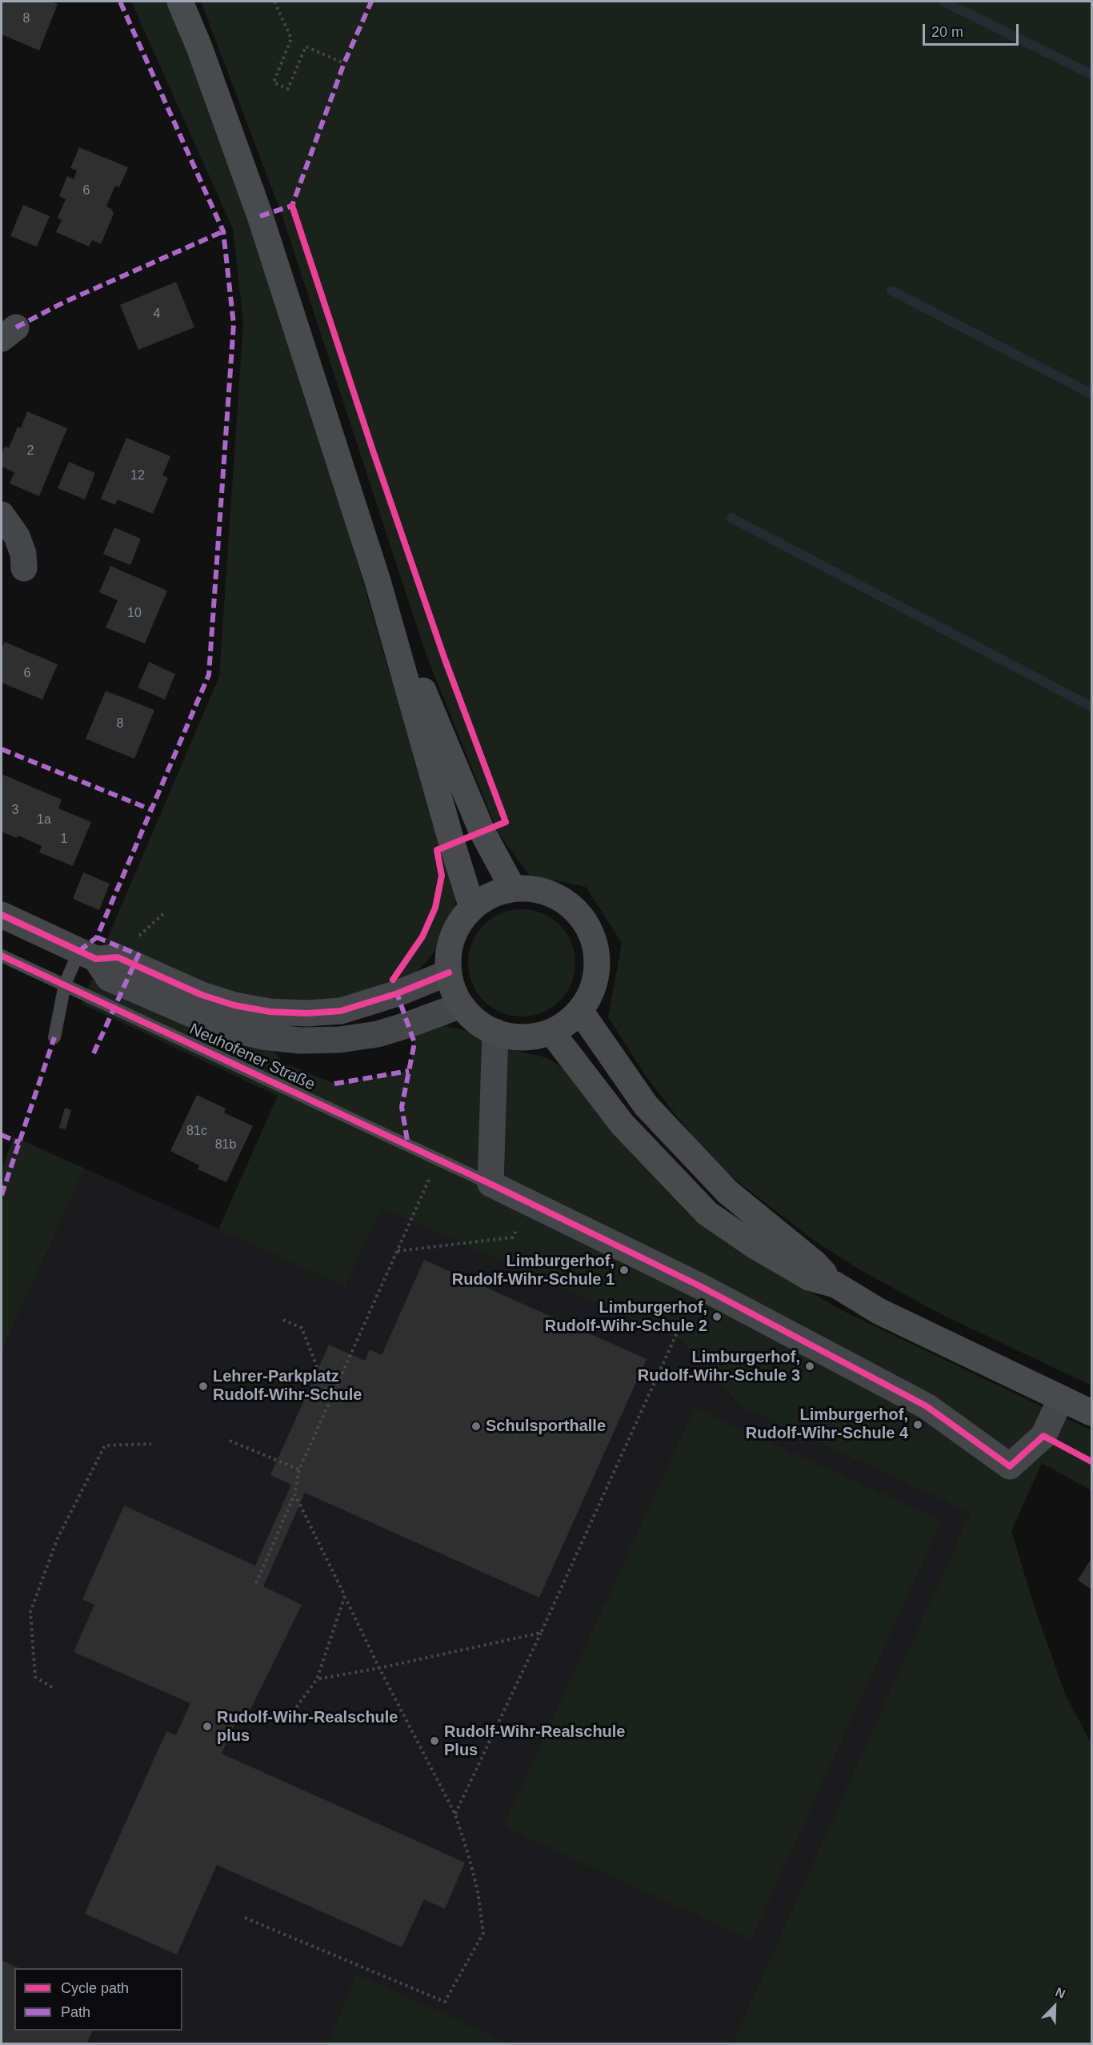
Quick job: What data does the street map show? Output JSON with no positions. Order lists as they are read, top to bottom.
{
  "streets": {
    "street": ["Neuhofener Straße"]
  },
  "places": [
    "Limburgerhof, Rudolf-Wihr-Schule 1",
    "Limburgerhof, Rudolf-Wihr-Schule 2",
    "Limburgerhof, Rudolf-Wihr-Schule 3",
    "Lehrer-Parkplatz Rudolf-Wihr-Schule",
    "Limburgerhof, Rudolf-Wihr-Schule 4",
    "Schulsporthalle",
    "Rudolf-Wihr-Realschule plus",
    "Rudolf-Wihr-Realschule Plus"
  ],
  "house_numbers": [
    "8",
    "6",
    "4",
    "2",
    "12",
    "10",
    "6",
    "8",
    "3",
    "1a",
    "1",
    "81c",
    "81b"
  ],
  "legend": ["Cycle path", "Path"],
  "scale_bar": "20 m",
  "north": "top right"
}
